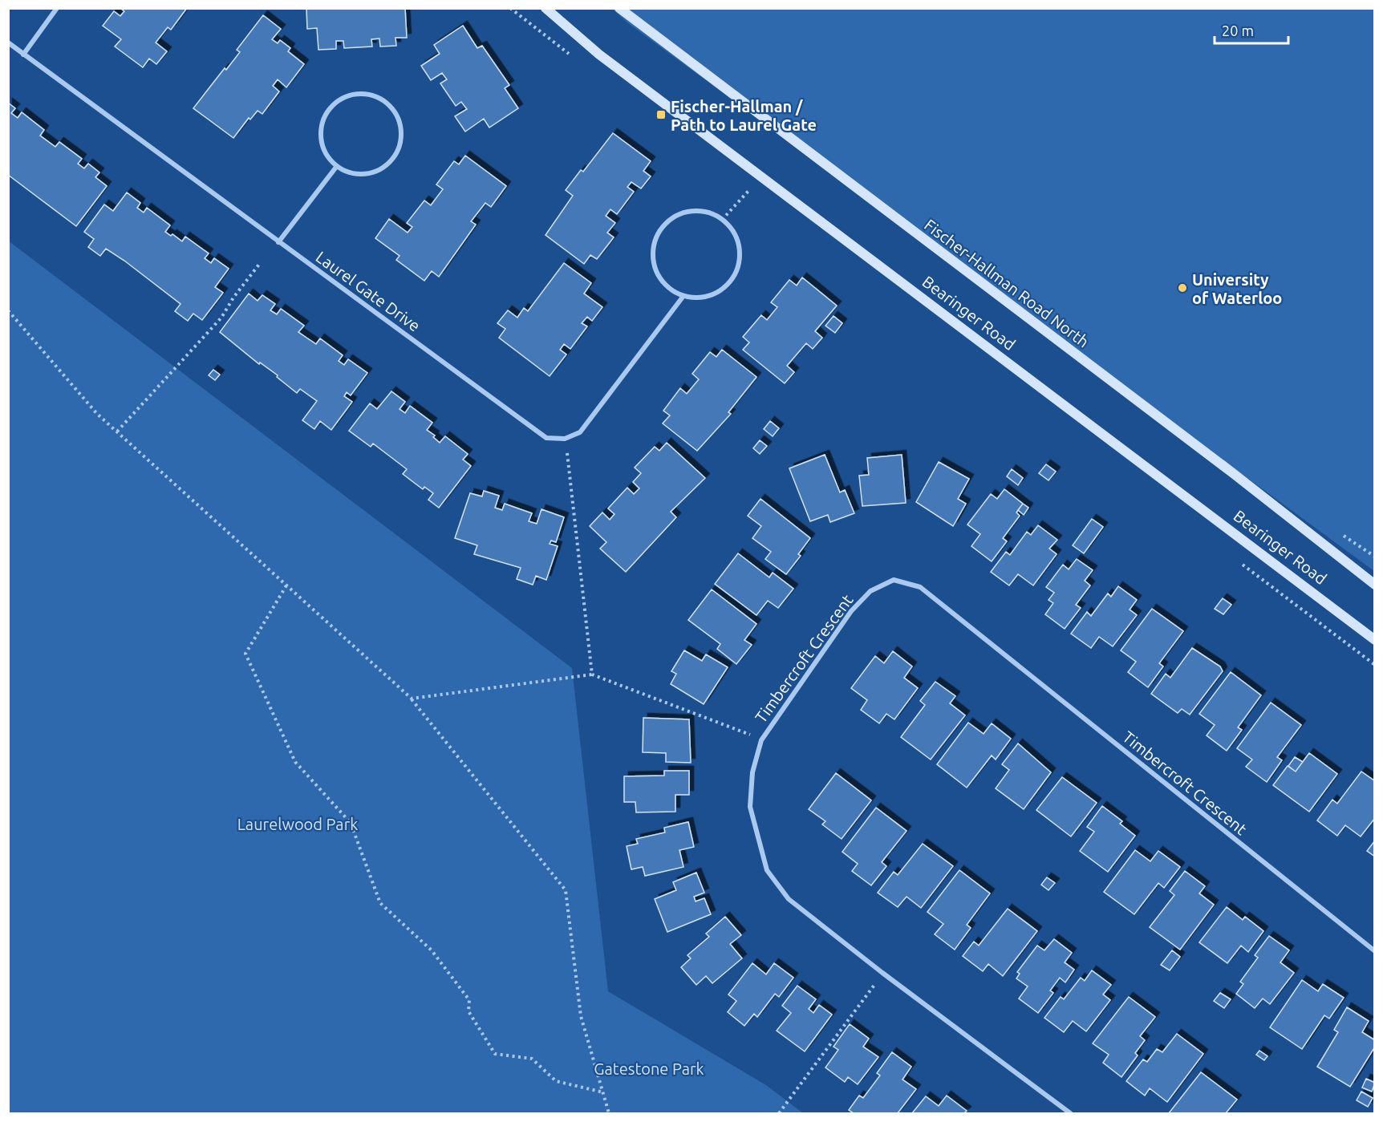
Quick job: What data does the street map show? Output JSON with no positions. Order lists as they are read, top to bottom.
{
  "streets": {
    "main road": ["Fischer-Hallman Road North", "Bearinger Road"],
    "street": ["Laurel Gate Drive", "Timbercroft Crescent"]
  },
  "parks": ["Laurelwood Park", "Gatestone Park"],
  "places": {
    "transit": ["Fischer-Hallman / Path to Laurel Gate"],
    "other": ["University of Waterloo"]
  },
  "scale_bar": "20 m"
}
